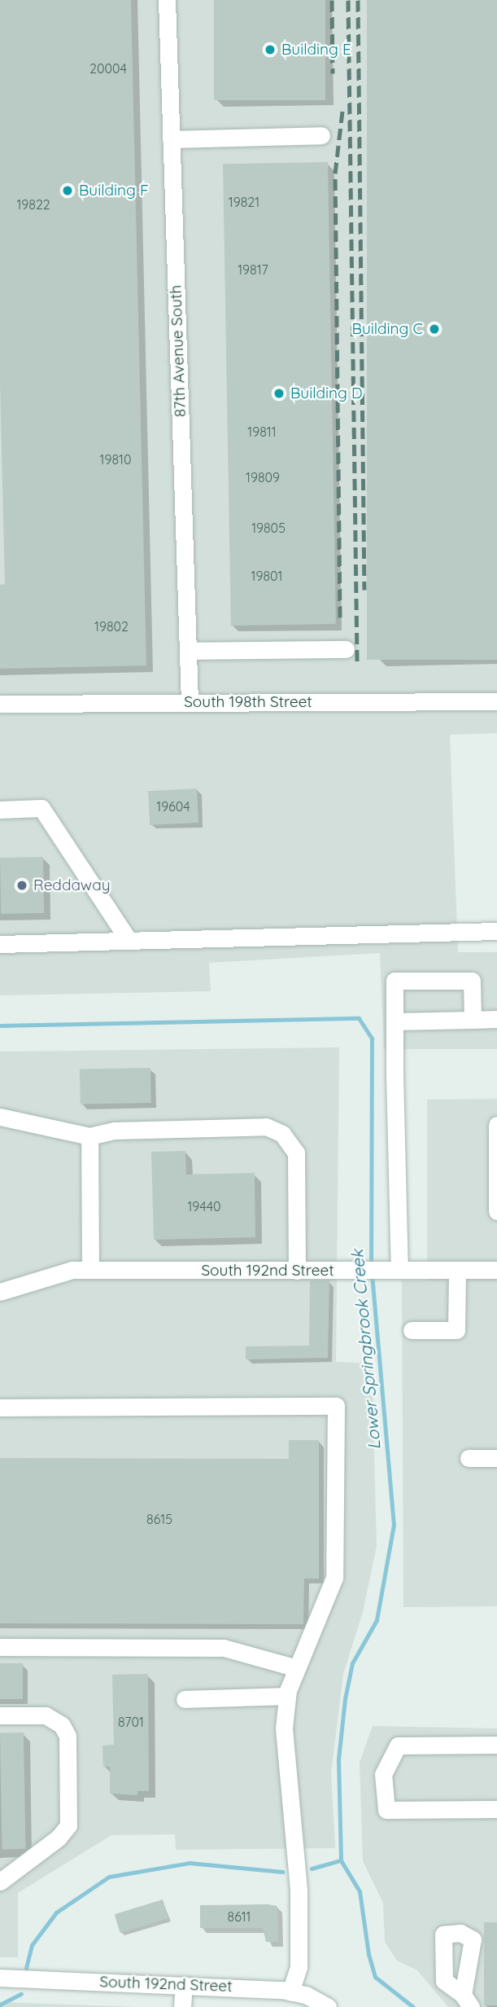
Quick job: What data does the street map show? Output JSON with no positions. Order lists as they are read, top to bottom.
{
  "streets": {
    "street": ["87th Avenue South", "South 198th Street", "South 192nd Street"]
  },
  "crossings": [
    ["87th Avenue South", "South 198th Street"]
  ],
  "water": ["Lower Springbrook Creek"],
  "places": [
    "Building E",
    "Building F",
    "Building C",
    "Building D",
    "Reddaway"
  ],
  "house_numbers": [
    "20004",
    "19821",
    "19822",
    "19817",
    "19811",
    "19810",
    "19809",
    "19805",
    "19801",
    "19802",
    "19604",
    "19440",
    "8615",
    "8701",
    "8611"
  ]
}
